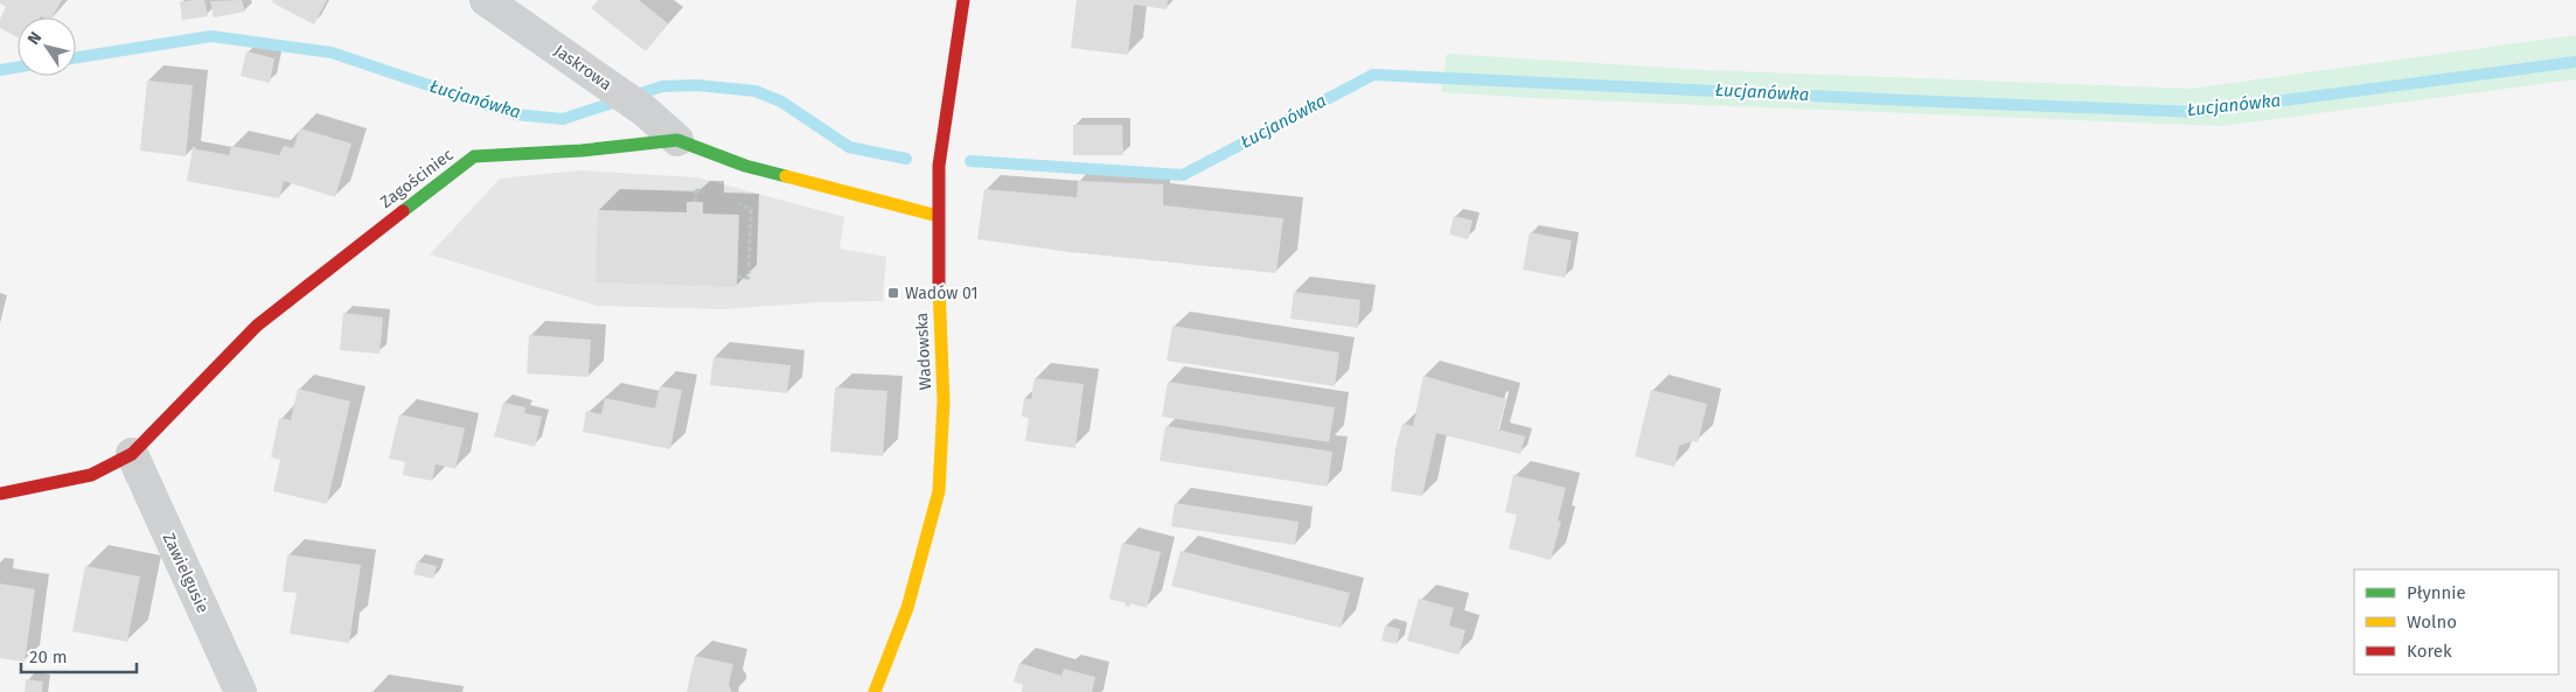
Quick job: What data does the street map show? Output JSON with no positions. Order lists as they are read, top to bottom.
{
  "streets": {
    "street": [
      "Jaskrowa",
      "Zagościniec",
      "Wadowska",
      "Zawielgusie"
    ]
  },
  "crossings": [
    ["Jaskrowa", "Zagościniec"],
    ["Zagościniec", "Wadowska"],
    ["Zagościniec", "Zawielgusie"]
  ],
  "water": ["Łucjanówka"],
  "places": {
    "transit": ["Wadów 01"]
  },
  "legend": ["Płynnie", "Wolno", "Korek"],
  "scale_bar": "20 m",
  "north": "top left"
}
